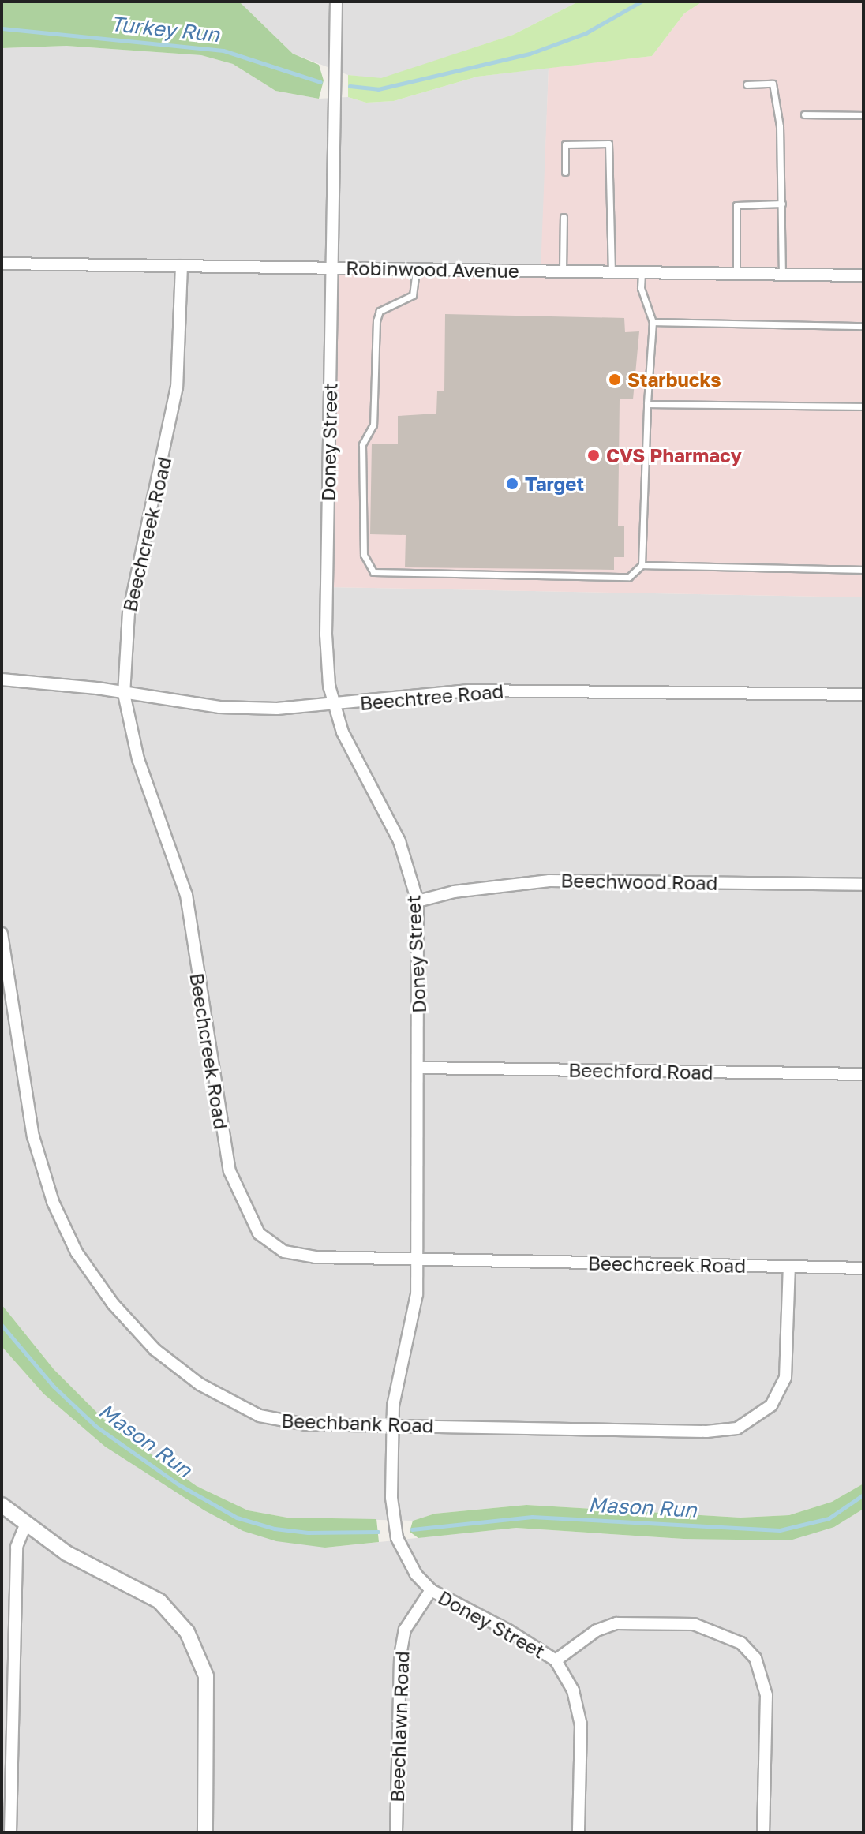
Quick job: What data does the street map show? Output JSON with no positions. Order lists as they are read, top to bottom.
{
  "streets": {
    "street": [
      "Robinwood Avenue",
      "Doney Street",
      "Beechcreek Road",
      "Beechtree Road",
      "Beechwood Road",
      "Beechford Road",
      "Beechbank Road",
      "Beechlawn Road"
    ]
  },
  "crossings": [
    ["Robinwood Avenue", "Doney Street"],
    ["Robinwood Avenue", "Beechcreek Road"],
    ["Doney Street", "Beechcreek Road"],
    ["Doney Street", "Beechtree Road"],
    ["Doney Street", "Beechwood Road"],
    ["Doney Street", "Beechford Road"],
    ["Doney Street", "Beechbank Road"],
    ["Doney Street", "Beechlawn Road"],
    ["Beechcreek Road", "Beechtree Road"],
    ["Beechcreek Road", "Beechbank Road"]
  ],
  "water": ["Turkey Run", "Mason Run"],
  "places": ["Starbucks", "CVS Pharmacy", "Target"]
}
